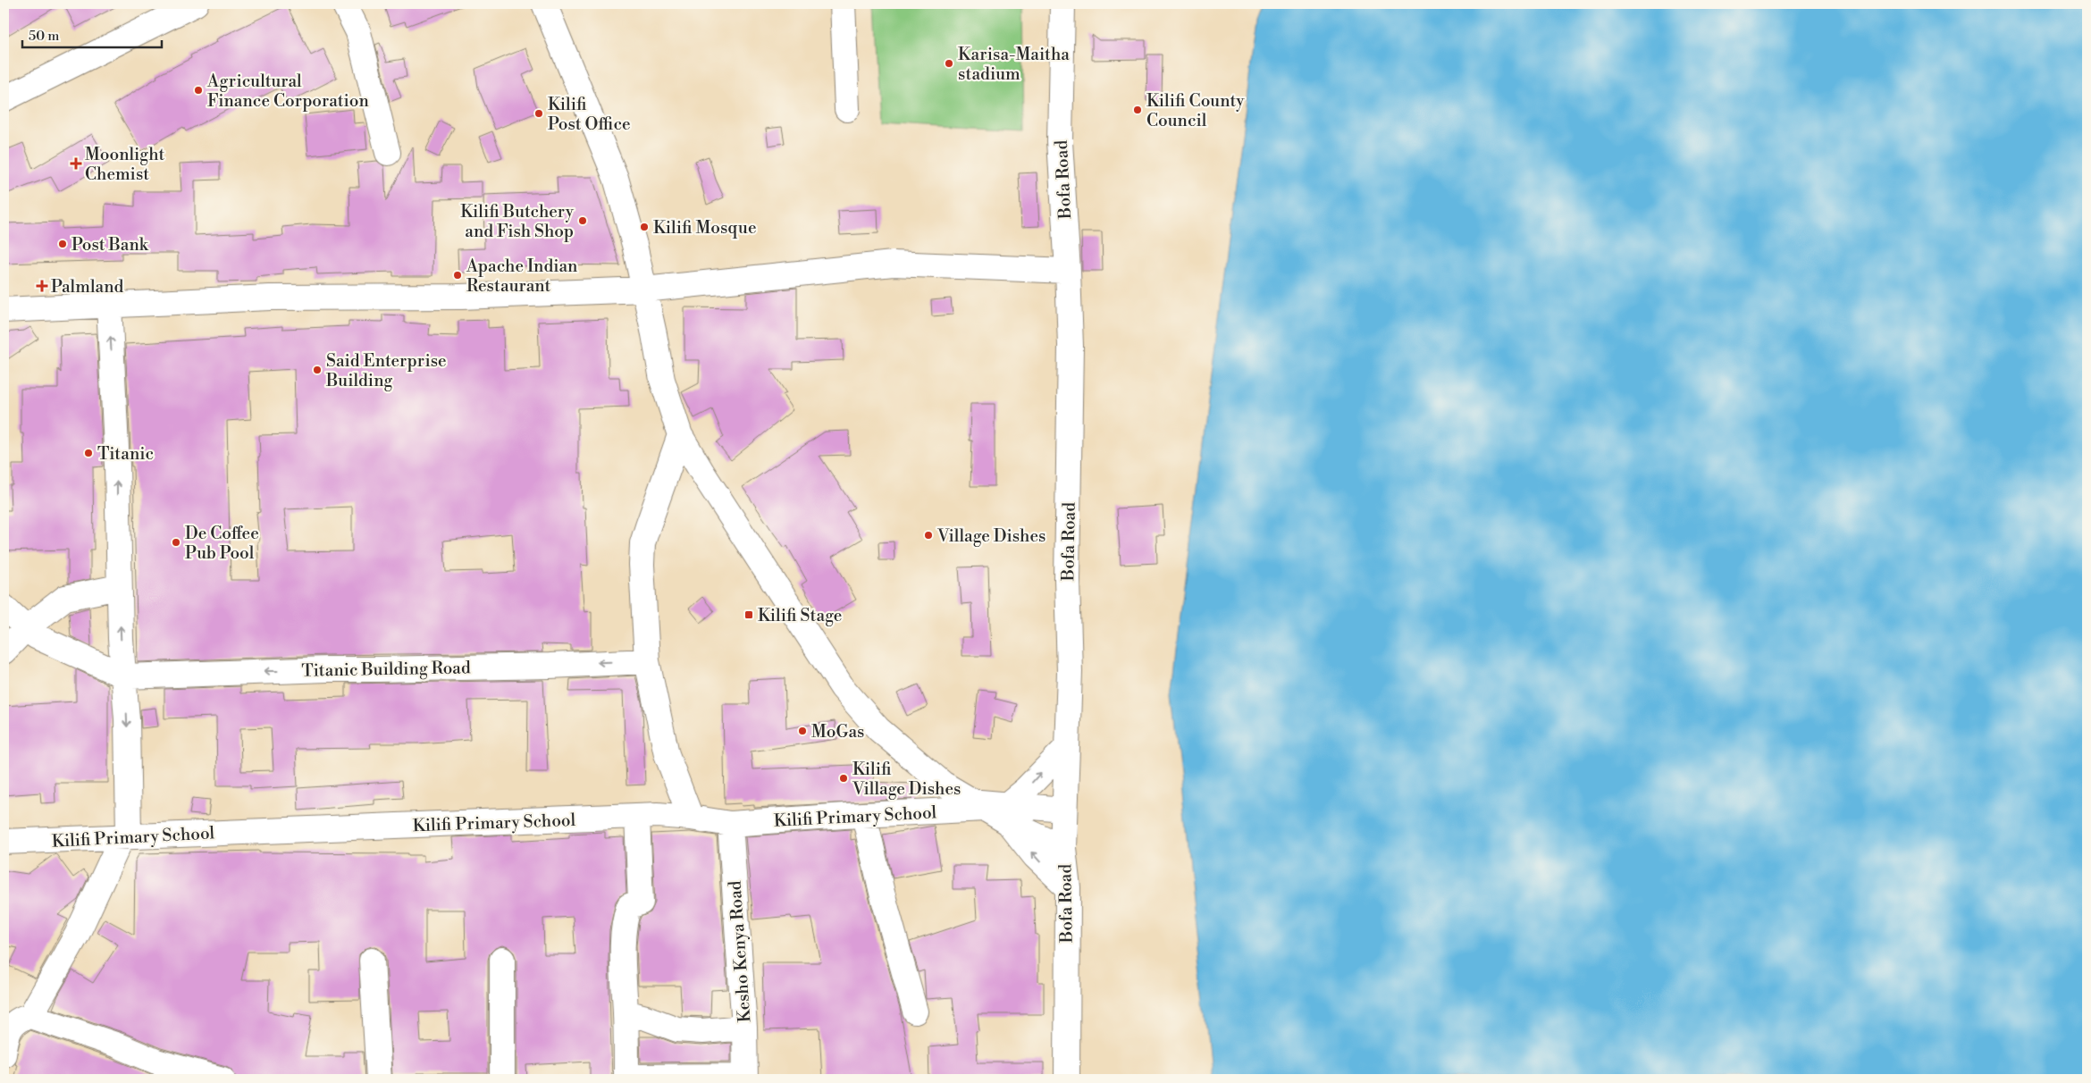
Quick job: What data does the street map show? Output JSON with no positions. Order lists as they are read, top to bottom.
{
  "streets": {
    "street": [
      "Bofa Road",
      "Titanic Building Road",
      "Kilifi Primary School",
      "Kesho Kenya Road"
    ]
  },
  "crossings": [
    ["Bofa Road", "Kilifi Primary School"],
    ["Kilifi Primary School", "Kesho Kenya Road"]
  ],
  "one_way": ["Titanic Building Road"],
  "places": {
    "other": [
      "Karisa-Maitha stadium",
      "Agricultural Finance Corporation",
      "Kilifi County Council",
      "Kilifi Post Office",
      "Kilifi Butchery and Fish Shop",
      "Kilifi Mosque",
      "Post Bank",
      "Apache Indian Restaurant",
      "Said Enterprise Building",
      "Titanic",
      "Village Dishes",
      "De Coffee Pub Pool",
      "MoGas",
      "Kilifi Village Dishes"
    ],
    "health": ["Moonlight Chemist", "Palmland"],
    "transit": ["Kilifi Stage"]
  },
  "scale_bar": "50 m"
}
